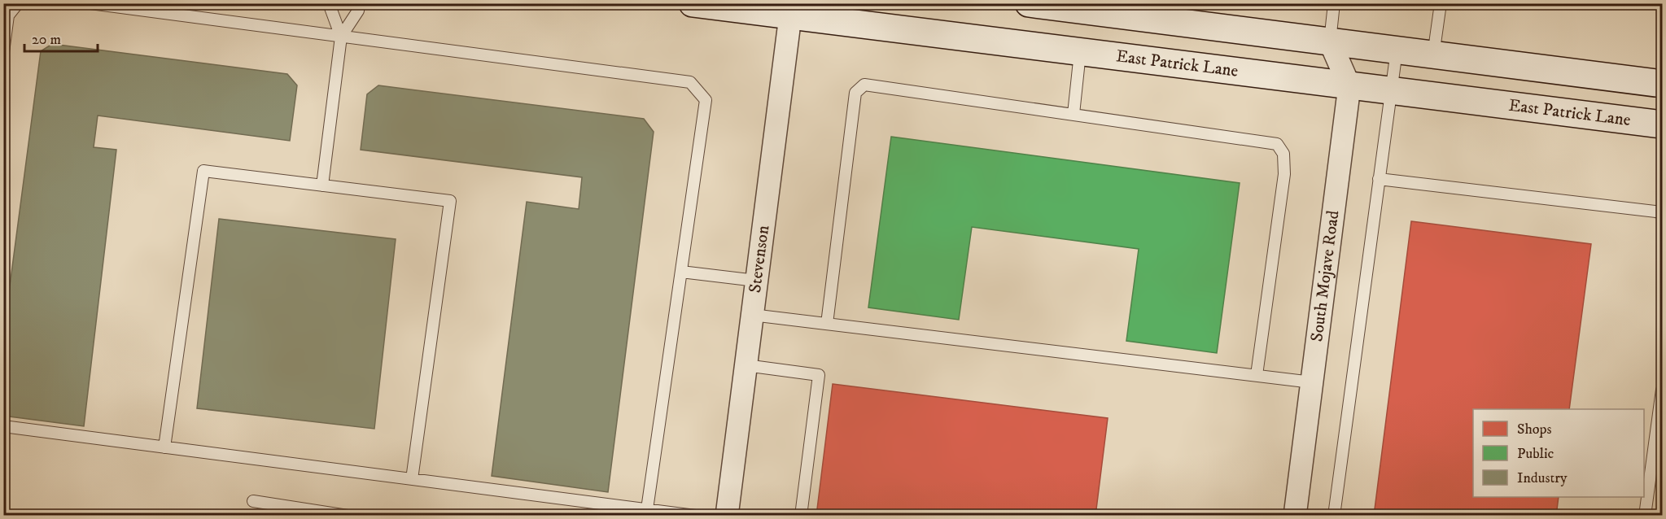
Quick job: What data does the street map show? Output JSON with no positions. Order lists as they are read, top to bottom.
{
  "streets": {
    "main road": ["East Patrick Lane"],
    "street": ["Stevenson", "South Mojave Road"]
  },
  "crossings": [
    ["East Patrick Lane", "Stevenson"],
    ["East Patrick Lane", "South Mojave Road"]
  ],
  "legend": ["Shops", "Public", "Industry"],
  "scale_bar": "20 m"
}
